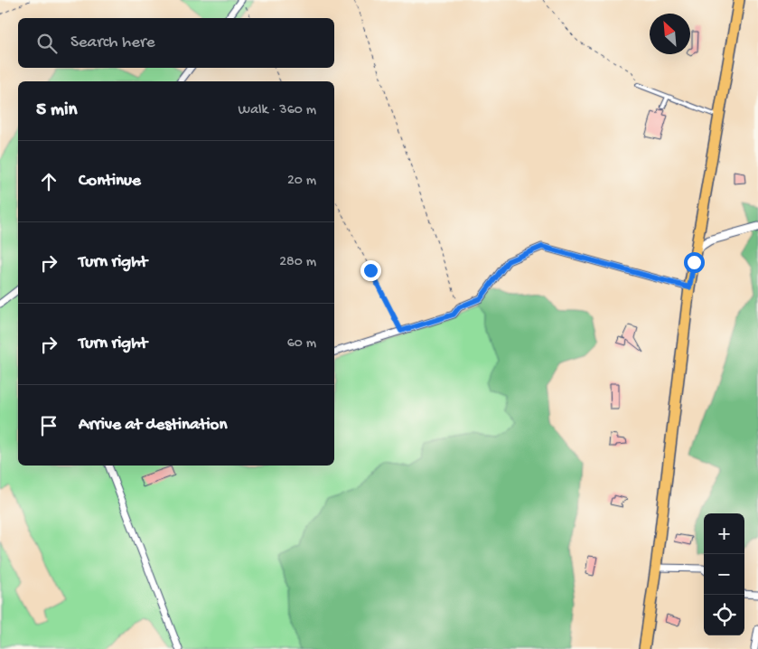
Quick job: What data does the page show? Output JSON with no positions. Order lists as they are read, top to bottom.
{
  "north": "top left",
  "page": {
    "search": "Search here",
    "heading": ["5 min", "Walk · 360 m"],
    "list": [
      ["Continue", "20 m"],
      ["Turn right", "280 m"],
      ["Turn right", "60 m"],
      "Arrive at destination"
    ],
    "map_buttons": ["+", "−"]
  }
}
